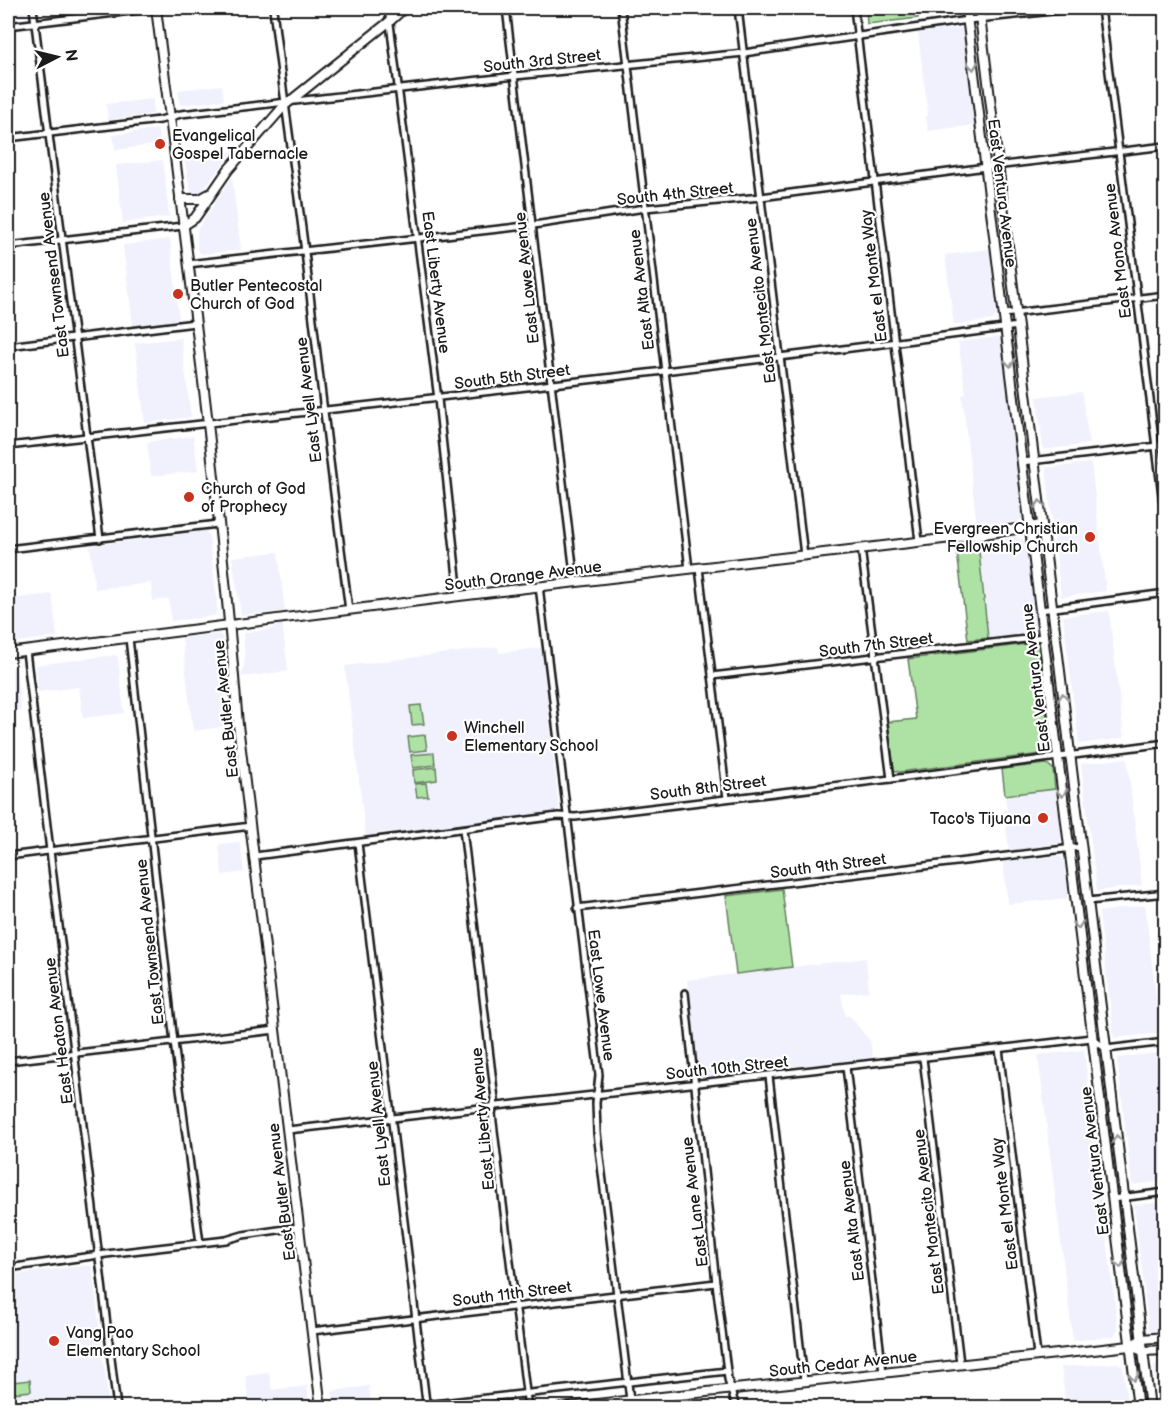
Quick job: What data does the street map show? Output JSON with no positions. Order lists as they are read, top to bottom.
{
  "streets": {
    "main road": [
      "East Ventura Avenue",
      "South Orange Avenue",
      "East Butler Avenue",
      "South Cedar Avenue"
    ],
    "street": [
      "South 3rd Street",
      "South 4th Street",
      "East Mono Avenue",
      "East Townsend Avenue",
      "East el Monte Way",
      "East Lowe Avenue",
      "East Liberty Avenue",
      "East Alta Avenue",
      "East Montecito Avenue",
      "South 5th Street",
      "East Lyell Avenue",
      "South 7th Street",
      "South 8th Street",
      "South 9th Street",
      "East Heaton Avenue",
      "South 10th Street",
      "East Lane Avenue",
      "South 11th Street"
    ]
  },
  "crossings": [
    ["South 3rd Street", "East Ventura Avenue"],
    ["South 3rd Street", "East Townsend Avenue"],
    ["South 3rd Street", "East el Monte Way"],
    ["South 3rd Street", "East Lowe Avenue"],
    ["South 3rd Street", "East Liberty Avenue"],
    ["South 3rd Street", "East Alta Avenue"],
    ["South 3rd Street", "East Montecito Avenue"],
    ["South 3rd Street", "East Lyell Avenue"],
    ["South 3rd Street", "East Butler Avenue"],
    ["South 4th Street", "East Ventura Avenue"],
    ["South 4th Street", "East Mono Avenue"],
    ["South 4th Street", "East el Monte Way"],
    ["South 4th Street", "East Lowe Avenue"],
    ["South 4th Street", "East Liberty Avenue"],
    ["South 4th Street", "East Alta Avenue"],
    ["South 4th Street", "East Montecito Avenue"],
    ["South 4th Street", "East Lyell Avenue"],
    ["South 4th Street", "East Butler Avenue"],
    ["East Ventura Avenue", "South 5th Street"],
    ["East Ventura Avenue", "South Orange Avenue"],
    ["East Ventura Avenue", "South 7th Street"],
    ["East Ventura Avenue", "South 8th Street"],
    ["East Ventura Avenue", "South 9th Street"],
    ["East Ventura Avenue", "South 10th Street"],
    ["East Ventura Avenue", "South Cedar Avenue"],
    ["East Townsend Avenue", "South 5th Street"],
    ["East Townsend Avenue", "South Orange Avenue"],
    ["East el Monte Way", "South 5th Street"],
    ["East el Monte Way", "South Orange Avenue"],
    ["East el Monte Way", "South 10th Street"],
    ["East el Monte Way", "South Cedar Avenue"],
    ["East Lowe Avenue", "South 5th Street"],
    ["East Lowe Avenue", "South Orange Avenue"],
    ["East Lowe Avenue", "South 8th Street"],
    ["East Lowe Avenue", "South 9th Street"],
    ["East Lowe Avenue", "South 10th Street"],
    ["East Lowe Avenue", "South 11th Street"],
    ["East Lowe Avenue", "South Cedar Avenue"],
    ["East Liberty Avenue", "South 5th Street"],
    ["East Liberty Avenue", "East Lyell Avenue"],
    ["East Liberty Avenue", "South Orange Avenue"],
    ["East Liberty Avenue", "South 8th Street"],
    ["East Liberty Avenue", "South 10th Street"],
    ["East Liberty Avenue", "South 11th Street"],
    ["East Alta Avenue", "South 5th Street"],
    ["East Alta Avenue", "South Orange Avenue"],
    ["East Alta Avenue", "South 10th Street"],
    ["East Alta Avenue", "South Cedar Avenue"],
    ["East Montecito Avenue", "South 5th Street"],
    ["East Montecito Avenue", "South Orange Avenue"],
    ["East Montecito Avenue", "South 10th Street"],
    ["East Montecito Avenue", "South Cedar Avenue"],
    ["South 5th Street", "East Lyell Avenue"],
    ["South 5th Street", "East Butler Avenue"],
    ["East Lyell Avenue", "South Orange Avenue"],
    ["East Lyell Avenue", "South 8th Street"],
    ["East Lyell Avenue", "South 10th Street"],
    ["East Lyell Avenue", "South 11th Street"],
    ["South Orange Avenue", "East Butler Avenue"],
    ["South Orange Avenue", "East Heaton Avenue"],
    ["East Butler Avenue", "South 8th Street"],
    ["East Butler Avenue", "South 10th Street"],
    ["East Butler Avenue", "South 11th Street"],
    ["South 10th Street", "East Lane Avenue"],
    ["East Lane Avenue", "South 11th Street"],
    ["East Lane Avenue", "South Cedar Avenue"]
  ],
  "places": [
    "Evangelical Gospel Tabernacle",
    "Butler Pentecostal Church of God",
    "Church of God of Prophecy",
    "Evergreen Christian Fellowship Church",
    "Winchell Elementary School",
    "Taco's Tijuana",
    "Vang Pao Elementary School"
  ],
  "north": "right"
}
